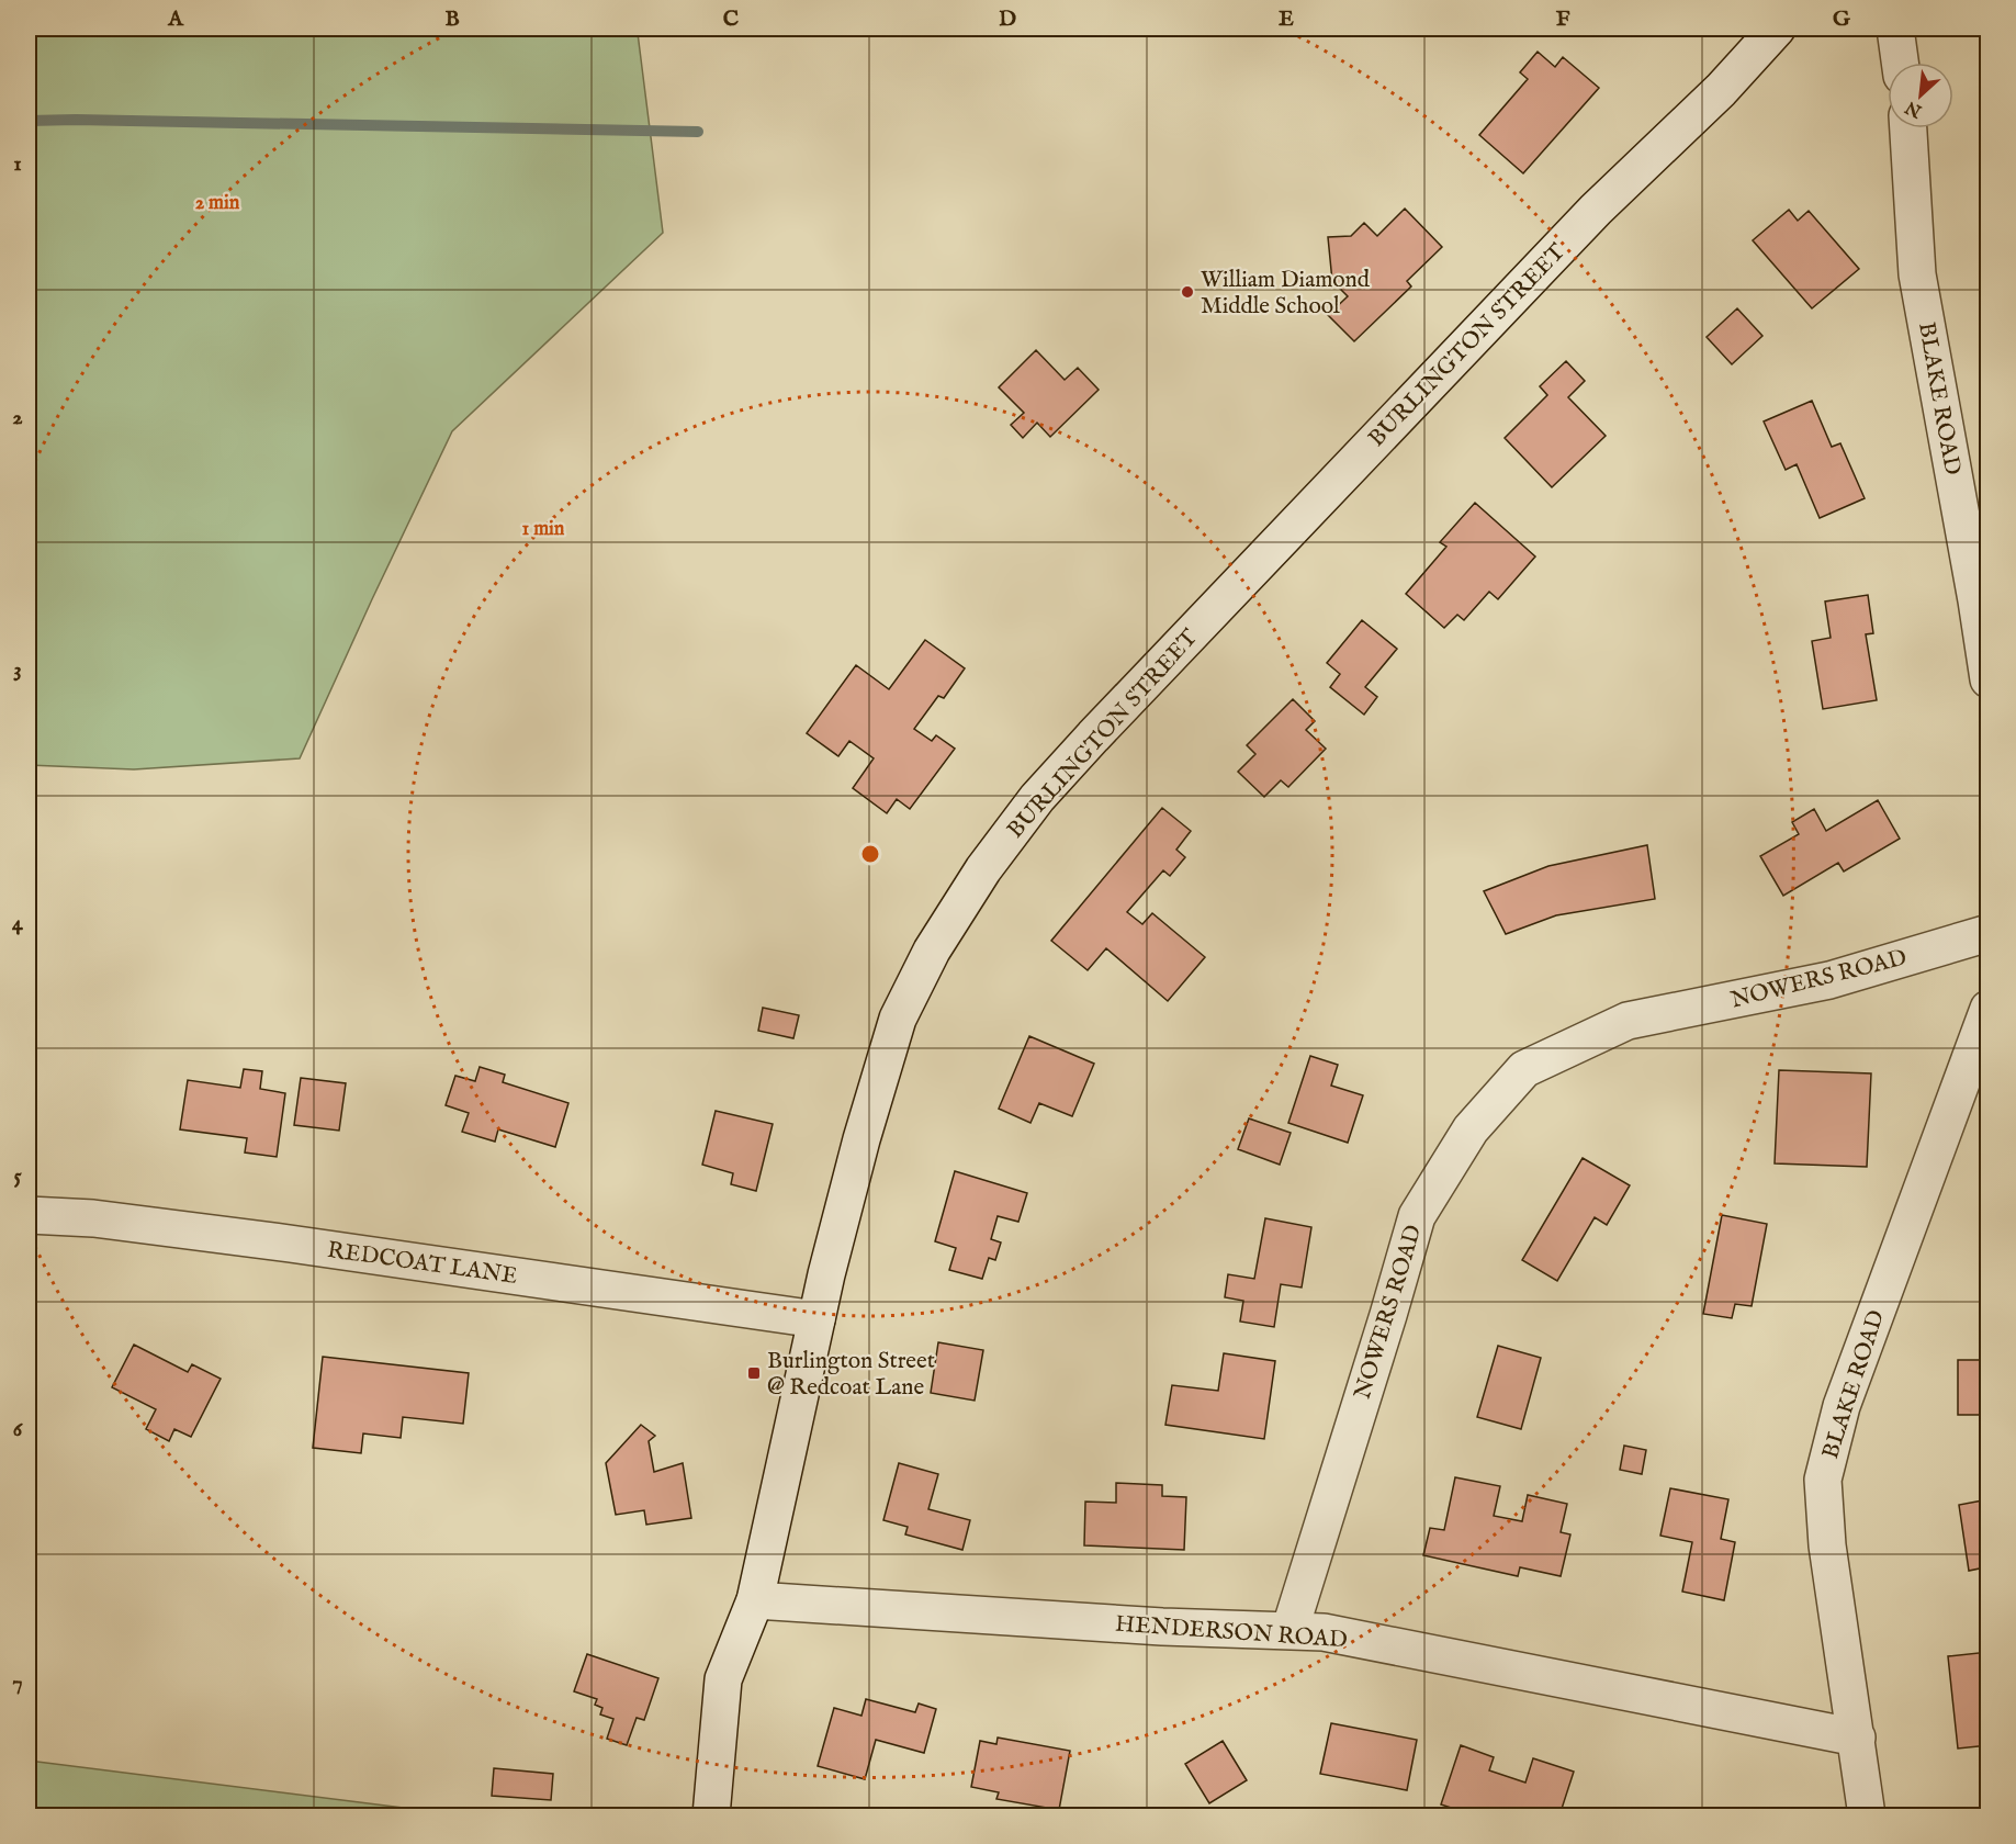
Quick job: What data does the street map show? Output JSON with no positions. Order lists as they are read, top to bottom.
{
  "streets": {
    "street": [
      "BURLINGTON STREET",
      "BLAKE ROAD",
      "NOWERS ROAD",
      "REDCOAT LANE",
      "HENDERSON ROAD"
    ]
  },
  "crossings": [
    ["BURLINGTON STREET", "REDCOAT LANE"],
    ["BURLINGTON STREET", "HENDERSON ROAD"],
    ["BLAKE ROAD", "HENDERSON ROAD"],
    ["NOWERS ROAD", "HENDERSON ROAD"]
  ],
  "places": {
    "other": ["William Diamond Middle School"],
    "transit": ["Burlington Street @ Redcoat Lane"]
  },
  "north": "bottom left",
  "grid": {
    "columns": [
      "A",
      "B",
      "C",
      "D",
      "E",
      "F",
      "G"
    ],
    "rows": [
      "1",
      "2",
      "3",
      "4",
      "5",
      "6",
      "7"
    ]
  },
  "rings": ["2 min", "1 min"]
}
